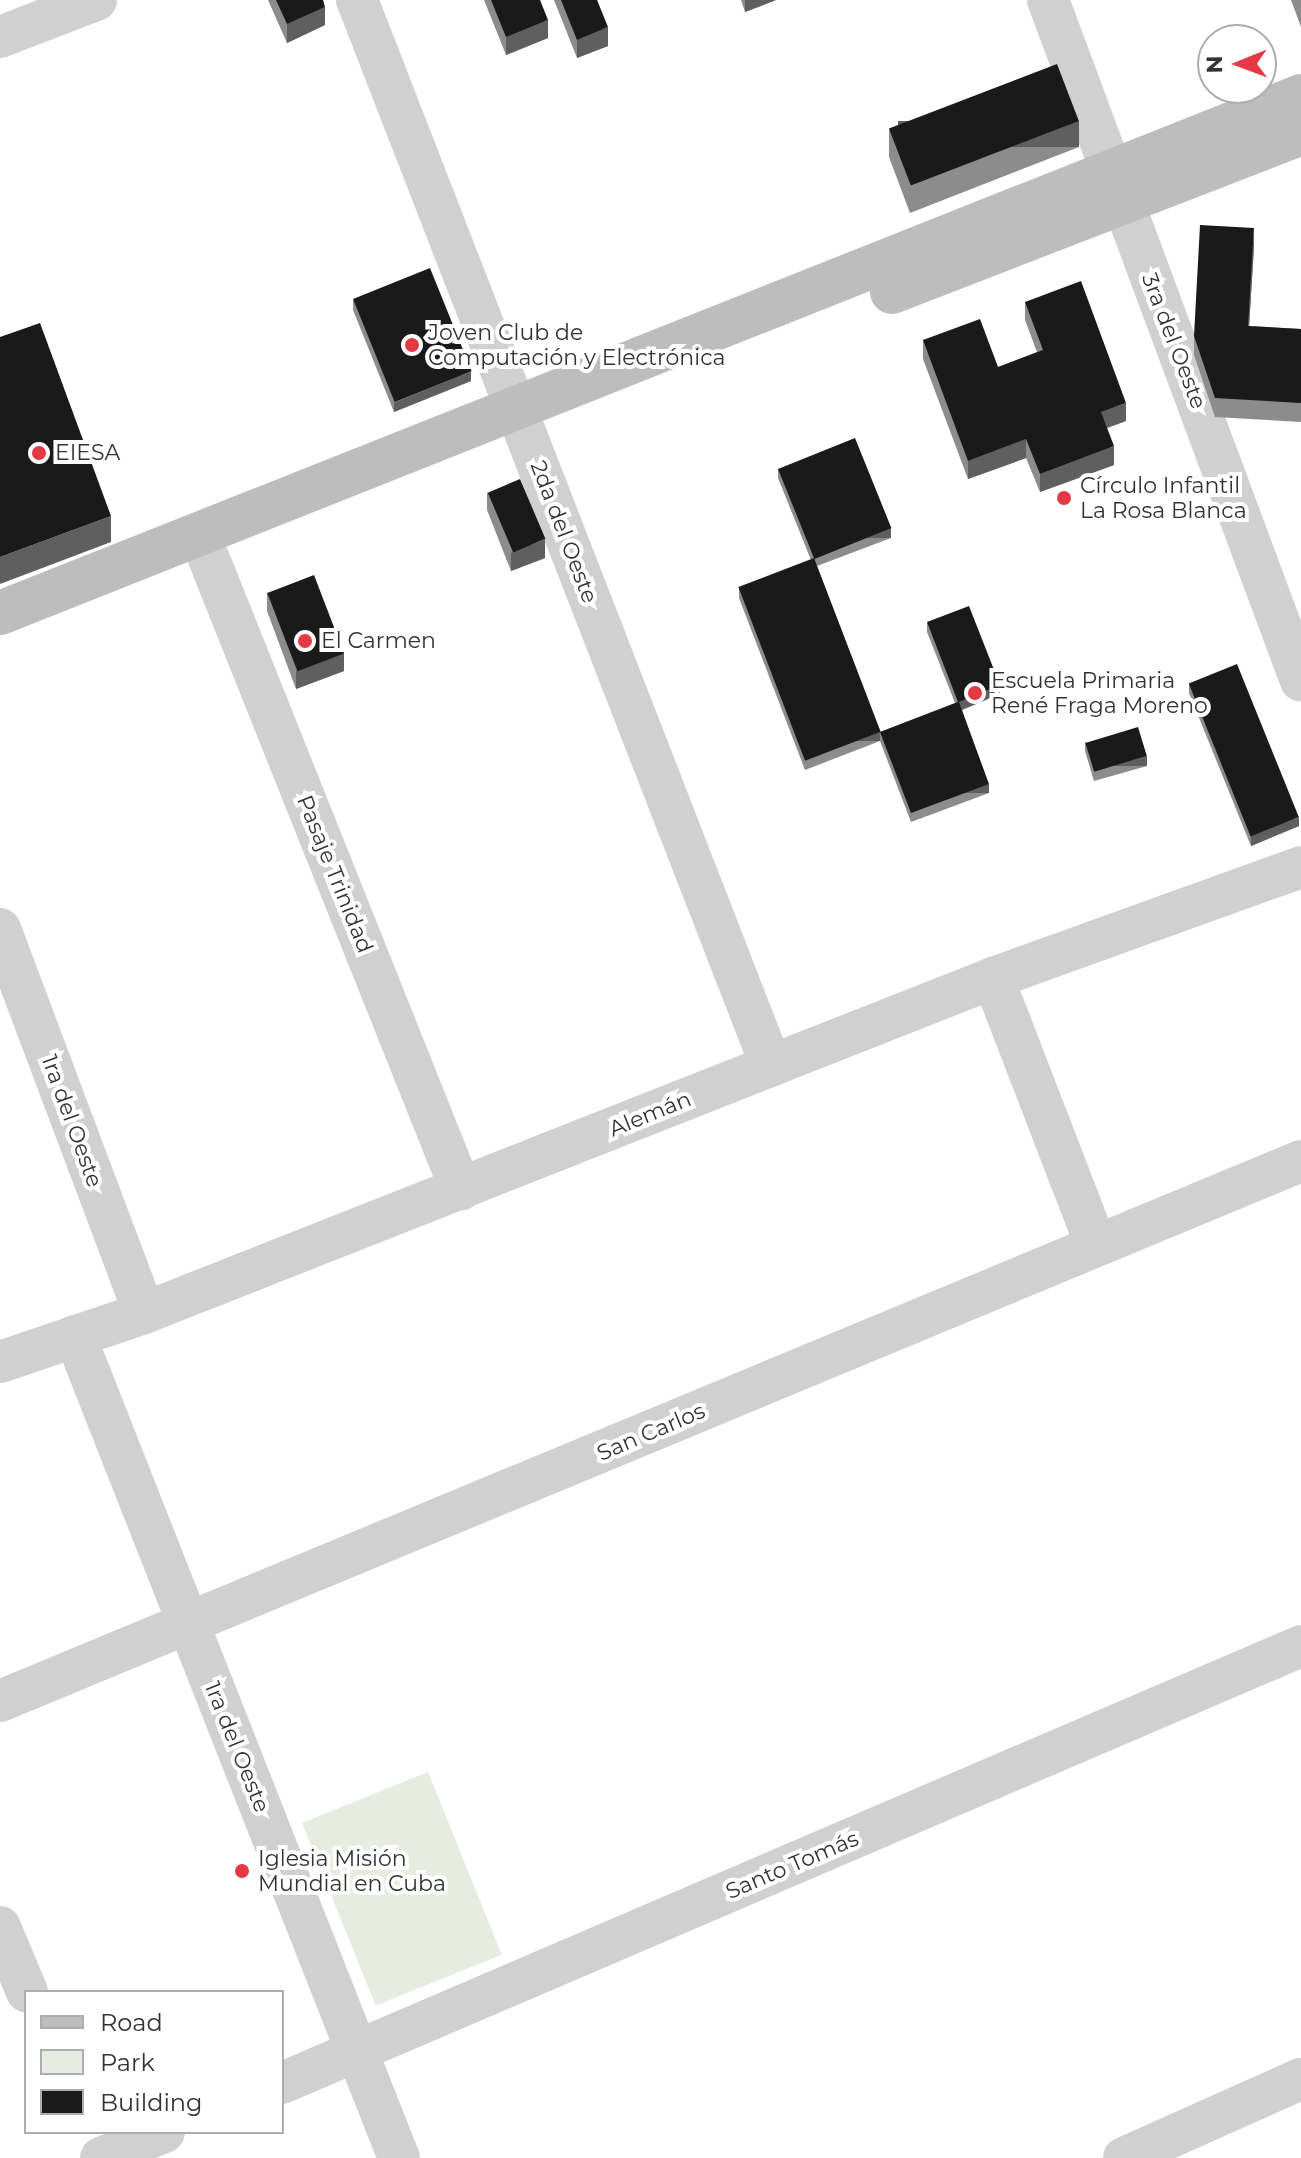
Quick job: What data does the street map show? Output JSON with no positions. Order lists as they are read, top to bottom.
{
  "streets": {
    "street": [
      "3ra del Oeste",
      "2da del Oeste",
      "Pasaje Trinidad",
      "Alemán",
      "1ra del Oeste",
      "San Carlos",
      "Santo Tomás"
    ]
  },
  "crossings": [
    ["2da del Oeste", "Alemán"],
    ["Pasaje Trinidad", "Alemán"],
    ["Alemán", "1ra del Oeste"],
    ["1ra del Oeste", "San Carlos"],
    ["1ra del Oeste", "Santo Tomás"]
  ],
  "places": [
    "Joven Club de Computación y Electrónica",
    "EIESA",
    "Círculo Infantil La Rosa Blanca",
    "El Carmen",
    "Escuela Primaria René Fraga Moreno",
    "Iglesia Misión Mundial en Cuba"
  ],
  "legend": ["Road", "Park", "Building"],
  "north": "left"
}
